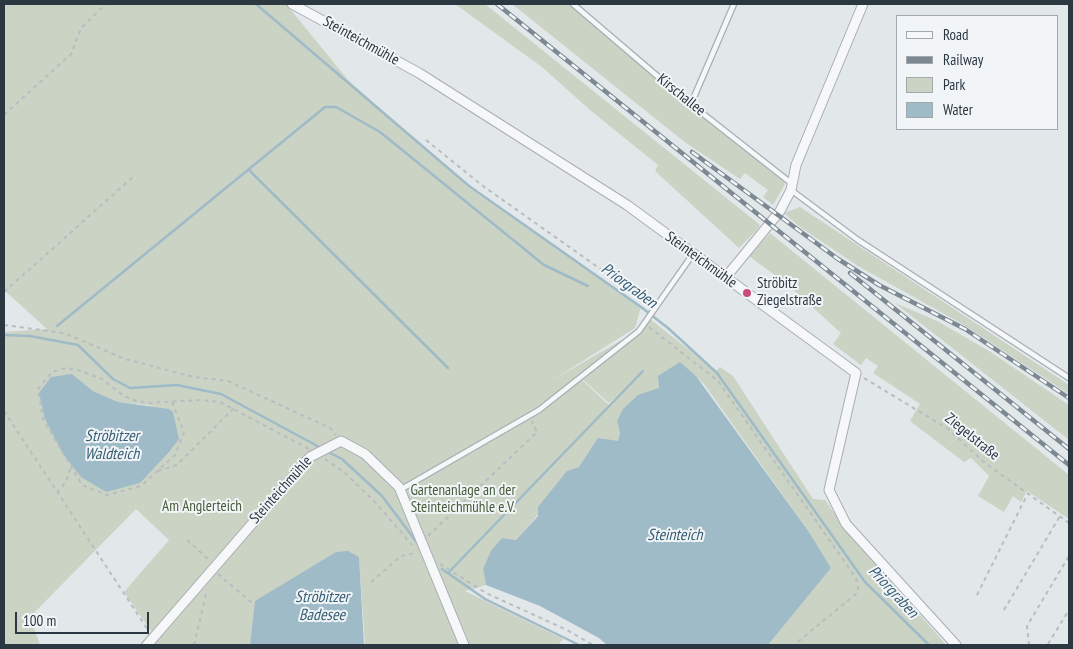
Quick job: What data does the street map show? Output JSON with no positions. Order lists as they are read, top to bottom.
{
  "streets": {
    "street": ["Steinteichmühle"],
    "lane": ["Kirschallee"],
    "path": ["Ziegelstraße"]
  },
  "crossings": [
    ["Steinteichmühle", "Ziegelstraße"]
  ],
  "water": [
    "Priorgraben",
    "Ströbitzer Waldteich",
    "Steinteich",
    "Ströbitzer Badesee"
  ],
  "parks": ["Gartenanlage an der Steinteichmühle e.V.", "Am Anglerteich"],
  "places": ["Ströbitz Ziegelstraße"],
  "legend": [
    "Road",
    "Railway",
    "Park",
    "Water"
  ],
  "scale_bar": "100 m"
}
